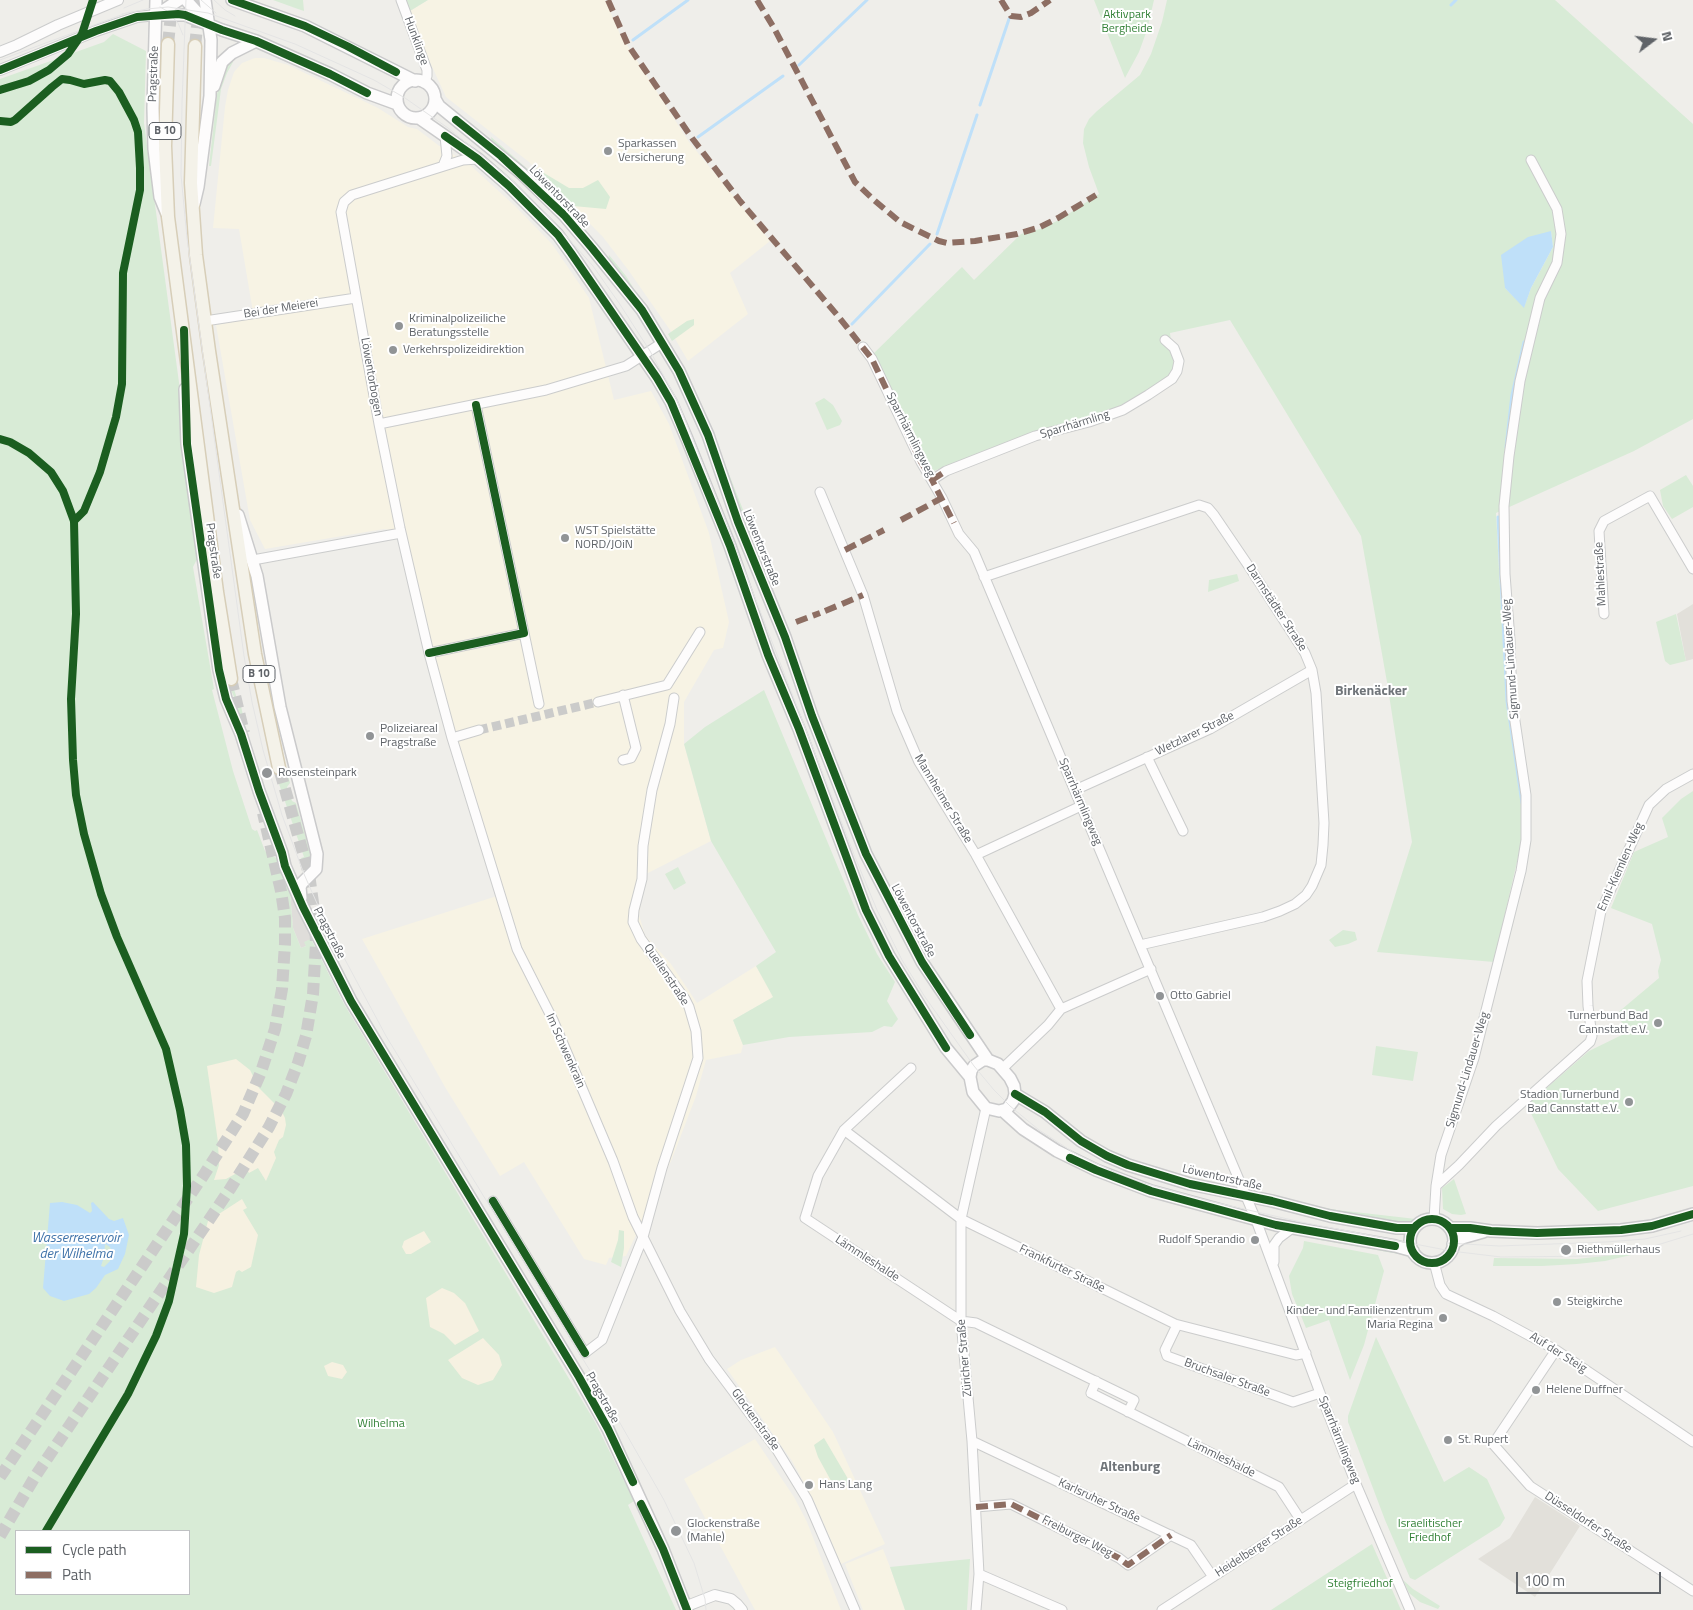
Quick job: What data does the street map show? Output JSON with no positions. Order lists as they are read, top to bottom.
{
  "streets": {
    "main road": ["Pragstraße", "B 10", "Löwentorstraße"],
    "street": [
      "Hunklinge",
      "Bei der Meierei",
      "Löwentorbogen",
      "Sparrhärmling",
      "Sparrhärmlingweg",
      "Mahlestraße",
      "Darmstädter Straße",
      "Sigmund-Lindauer-Weg",
      "Wetzlarer Straße",
      "Mannheimer Straße",
      "Emil-Kiemlen-Weg",
      "Quellenstraße",
      "Im Schwenkrain",
      "Lämmleshalde",
      "Frankfurter Straße",
      "Auf der Steig",
      "Züricher Straße",
      "Bruchsaler Straße",
      "Glockenstraße",
      "Karlsruher Straße",
      "Düsseldorfer Straße",
      "Freiburger Weg",
      "Heidelberger Straße"
    ]
  },
  "crossings": [
    ["Hunklinge", "Löwentorstraße"],
    ["Pragstraße", "B 10"],
    ["Pragstraße", "Bei der Meierei"],
    ["Löwentorstraße", "Löwentorbogen"],
    ["Löwentorstraße", "Sparrhärmlingweg"],
    ["Löwentorstraße", "Sigmund-Lindauer-Weg"],
    ["Löwentorstraße", "Auf der Steig"],
    ["Löwentorstraße", "Züricher Straße"],
    ["Bei der Meierei", "Löwentorbogen"],
    ["Sparrhärmling", "Sparrhärmlingweg"],
    ["Sparrhärmlingweg", "Darmstädter Straße"],
    ["Sparrhärmlingweg", "Wetzlarer Straße"],
    ["Sparrhärmlingweg", "Frankfurter Straße"],
    ["Sparrhärmlingweg", "Bruchsaler Straße"],
    ["Sparrhärmlingweg", "Heidelberger Straße"],
    ["Darmstädter Straße", "Wetzlarer Straße"],
    ["Sigmund-Lindauer-Weg", "Emil-Kiemlen-Weg"],
    ["Sigmund-Lindauer-Weg", "Auf der Steig"],
    ["Quellenstraße", "Im Schwenkrain"],
    ["Quellenstraße", "Glockenstraße"],
    ["Im Schwenkrain", "Glockenstraße"],
    ["Lämmleshalde", "Frankfurter Straße"],
    ["Lämmleshalde", "Züricher Straße"],
    ["Lämmleshalde", "Heidelberger Straße"],
    ["Frankfurter Straße", "Züricher Straße"],
    ["Frankfurter Straße", "Bruchsaler Straße"],
    ["Auf der Steig", "Düsseldorfer Straße"],
    ["Züricher Straße", "Karlsruher Straße"],
    ["Züricher Straße", "Freiburger Weg"],
    ["Karlsruher Straße", "Freiburger Weg"],
    ["Karlsruher Straße", "Heidelberger Straße"]
  ],
  "districts": ["Birkenäcker", "Altenburg"],
  "water": ["Wasserreservoir der Wilhelma"],
  "parks": [
    "Aktivpark Bergheide",
    "Wilhelma",
    "Israelitischer Friedhof",
    "Steigfriedhof"
  ],
  "places": [
    "Sparkassen Versicherung",
    "Kriminalpolizeiliche Beratungsstelle",
    "Verkehrspolizeidirektion",
    "WST Spielstätte NORD/JOiN",
    "Polizeiareal Pragstraße",
    "Rosensteinpark",
    "Otto Gabriel",
    "Turnerbund Bad Cannstatt e.V.",
    "Stadion Turnerbund Bad Cannstatt e.V.",
    "Rudolf Sperandio",
    "Riethmüllerhaus",
    "Steigkirche",
    "Kinder- und Familienzentrum Maria Regina",
    "Helene Duffner",
    "St. Rupert",
    "Hans Lang",
    "Glockenstraße (Mahle)"
  ],
  "legend": ["Cycle path", "Path"],
  "scale_bar": "100 m",
  "north": "right"
}
